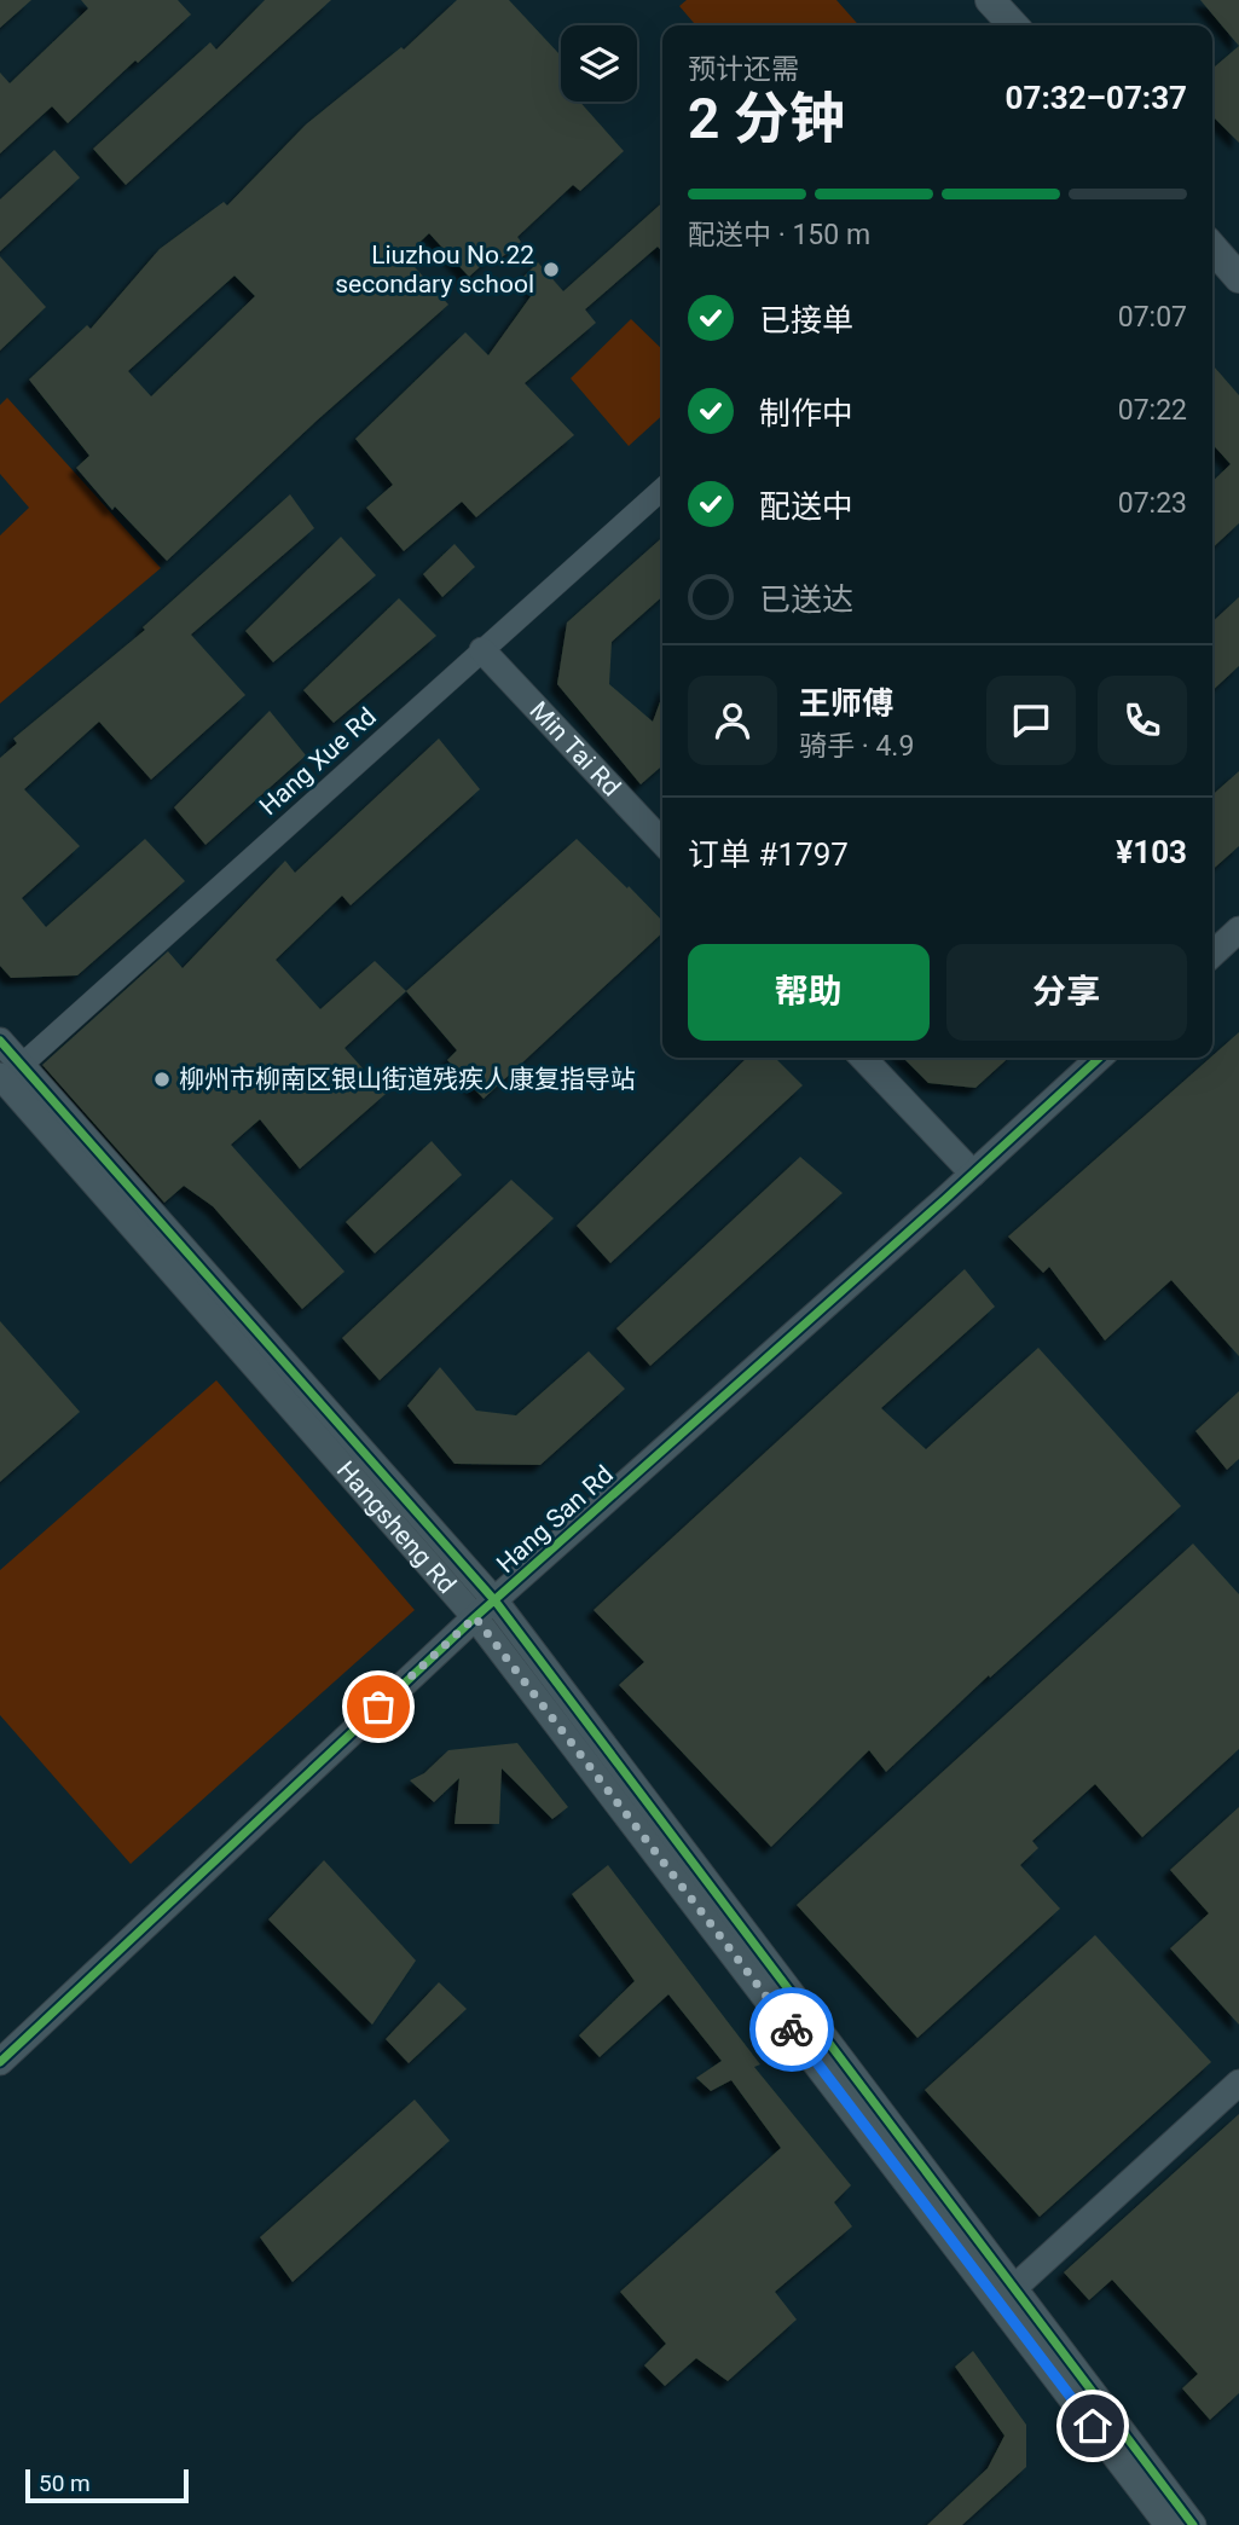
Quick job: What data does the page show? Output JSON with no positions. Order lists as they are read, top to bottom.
{
  "streets": {
    "street": ["Min Tai Rd", "Hang Xue Rd", "Hang San Rd"],
    "cycle path": ["Hangsheng Rd"]
  },
  "crossings": [
    ["Min Tai Rd", "Hang Xue Rd"]
  ],
  "places": ["Liuzhou No.22 secondary school", "柳州市柳南区银山街道残疾人康复指导站"],
  "scale_bar": "50 m",
  "page": {
    "heading": ["2 分钟", "预计还需", "07:32–07:37"],
    "panel": [
      "王师傅",
      "骑手 · 4.9",
      "订单 #1797",
      "¥103"
    ],
    "bar": "配送中 · 150 m",
    "list": [
      ["已接单", "07:07"],
      ["制作中", "07:22"],
      ["配送中", "07:23"],
      "已送达"
    ],
    "buttons": ["帮助", "分享"],
    "scale": "50 m"
  }
}
